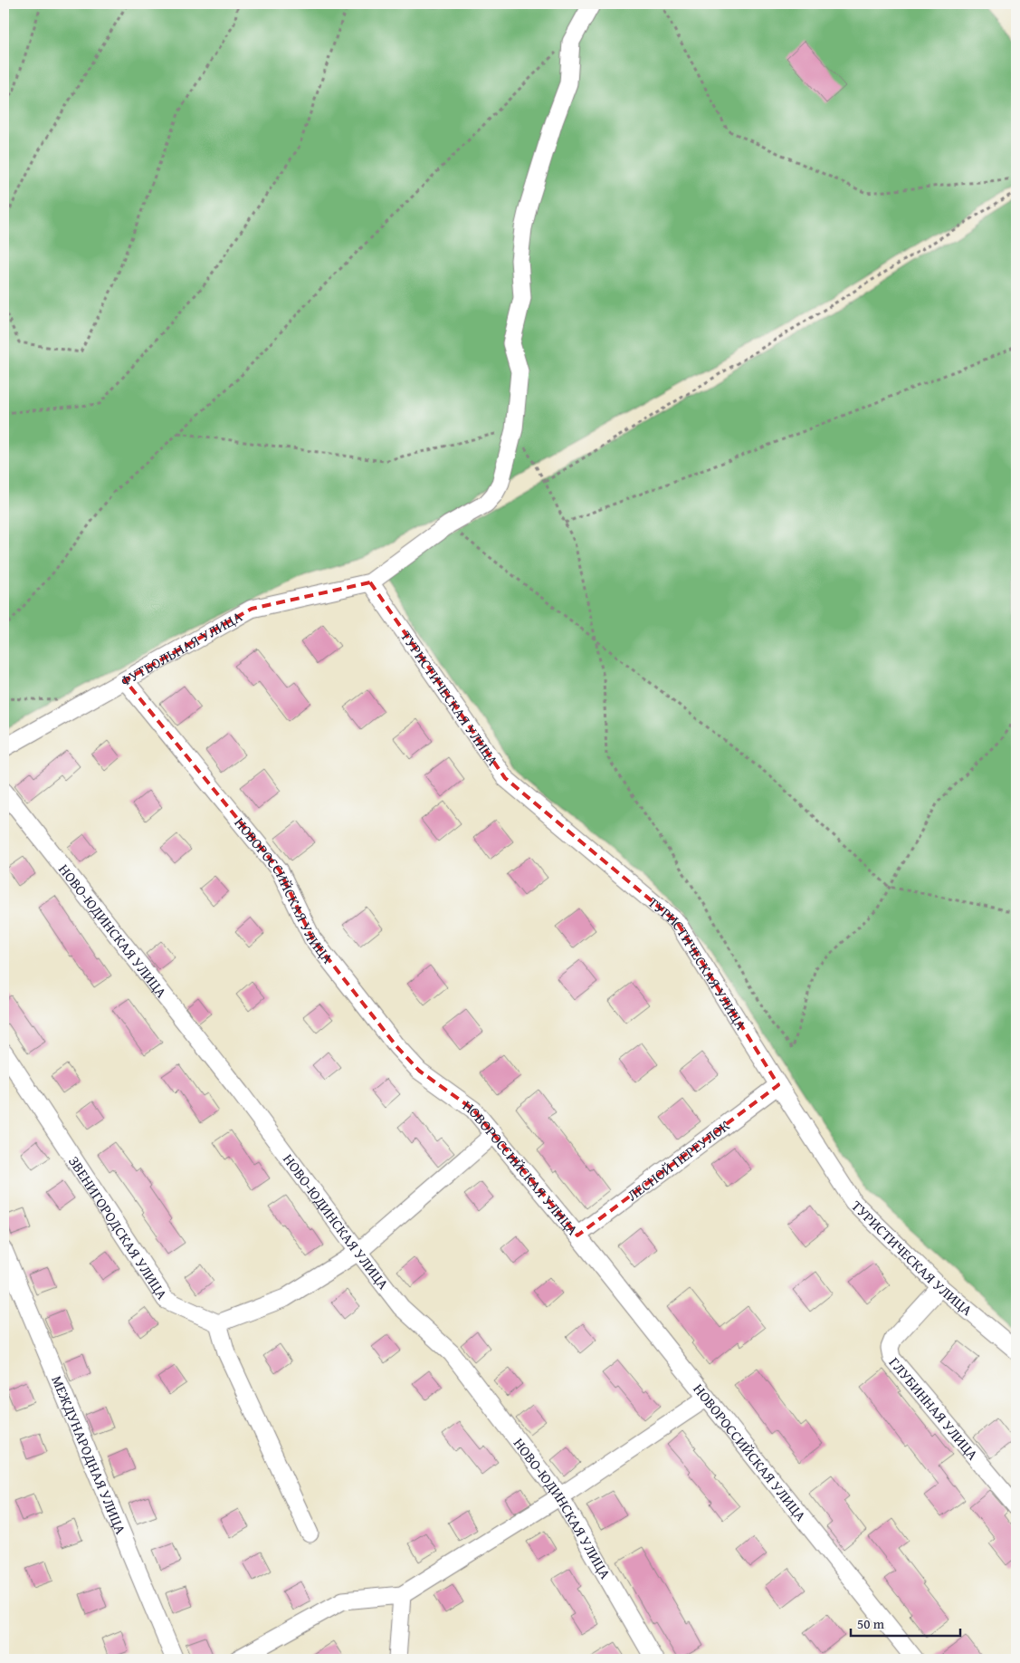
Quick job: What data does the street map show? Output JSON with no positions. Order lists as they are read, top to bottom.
{
  "streets": {
    "street": [
      "ФУТБОЛЬНАЯ УЛИЦА",
      "ТУРИСТИЧЕСКАЯ УЛИЦА",
      "НОВОРОССИЙСКАЯ УЛИЦА",
      "НОВО-ЮДИНСКАЯ УЛИЦА",
      "ЛЕСНОЙ ПЕРЕУЛОК",
      "ЗВЕНИГОРОДСКАЯ УЛИЦА",
      "ГЛУБИННАЯ УЛИЦА",
      "МЕЖДУНАРОДНАЯ УЛИЦА"
    ]
  },
  "crossings": [
    ["ФУТБОЛЬНАЯ УЛИЦА", "ТУРИСТИЧЕСКАЯ УЛИЦА"],
    ["ФУТБОЛЬНАЯ УЛИЦА", "НОВОРОССИЙСКАЯ УЛИЦА"],
    ["ТУРИСТИЧЕСКАЯ УЛИЦА", "ЛЕСНОЙ ПЕРЕУЛОК"],
    ["ТУРИСТИЧЕСКАЯ УЛИЦА", "ГЛУБИННАЯ УЛИЦА"],
    ["НОВОРОССИЙСКАЯ УЛИЦА", "ЛЕСНОЙ ПЕРЕУЛОК"]
  ],
  "scale_bar": "50 m"
}
